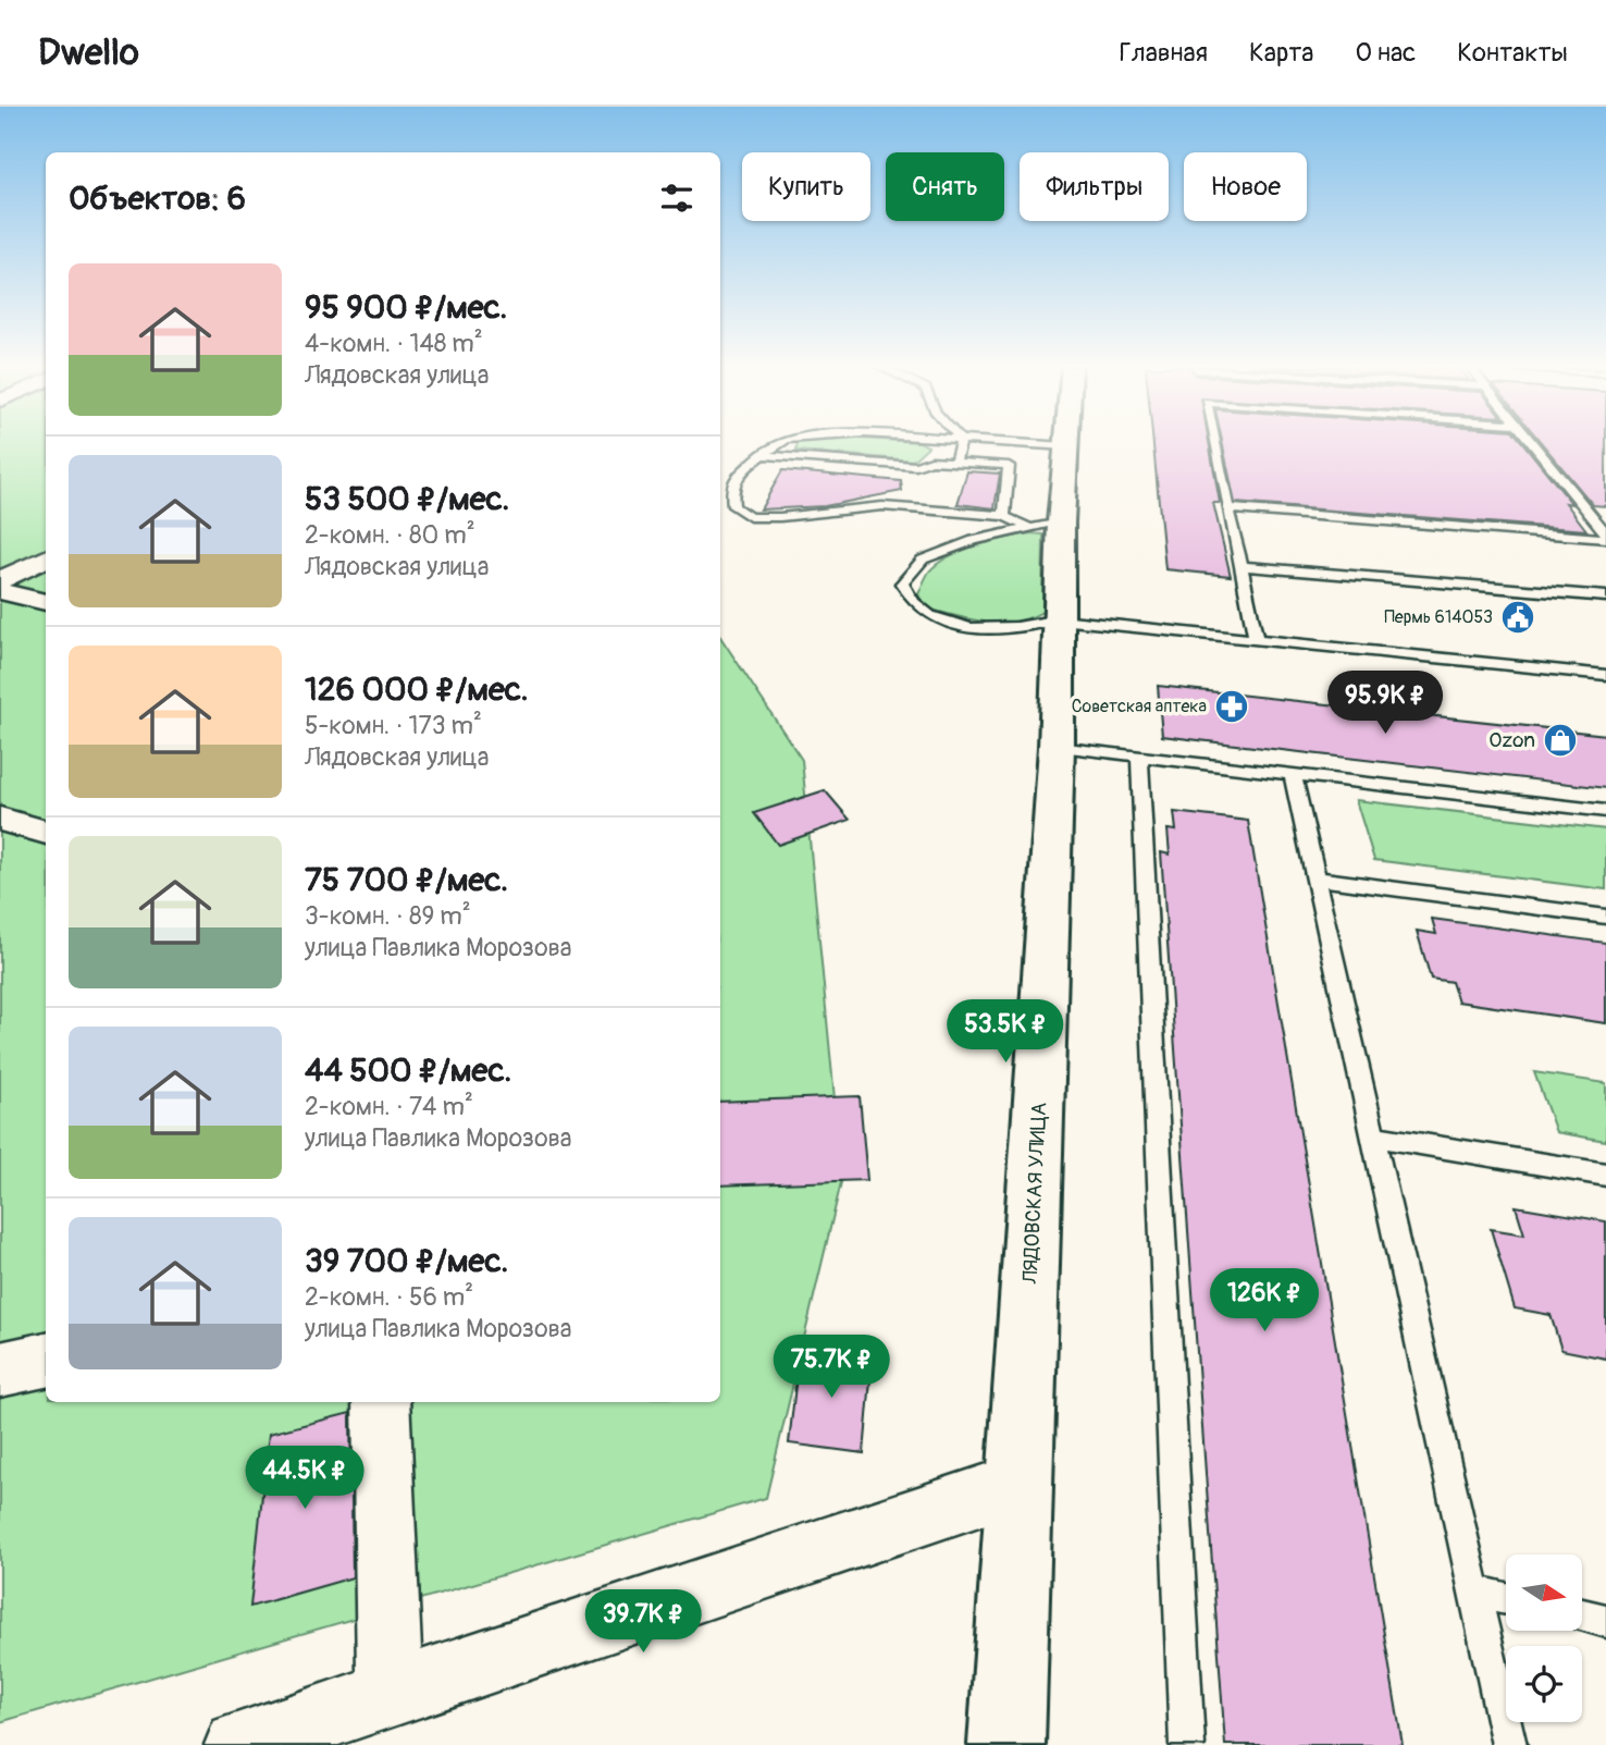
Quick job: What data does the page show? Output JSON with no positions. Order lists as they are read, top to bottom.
{
  "streets": {
    "main road": ["ЛЯДОВСКАЯ УЛИЦА"]
  },
  "places": {
    "public building": ["Пермь 614053"],
    "pharmacy": ["Советская аптека"],
    "shop": ["Ozon"]
  },
  "north": "right",
  "page": {
    "header": "Dwello",
    "nav": [
      "Главная",
      "Карта",
      "О нас",
      "Контакты"
    ],
    "chip": [
      "Купить",
      "Снять",
      "Фильтры",
      "Новое"
    ],
    "heading": "Объектов: 6",
    "list": [
      {
        "name": "95 900 ₽/мес.",
        "note": "4-комн. · 148 m² · Лядовская улица"
      },
      {
        "name": "53 500 ₽/мес.",
        "note": "2-комн. · 80 m² · Лядовская улица"
      },
      {
        "name": "126 000 ₽/мес.",
        "note": "5-комн. · 173 m² · Лядовская улица"
      },
      {
        "name": "75 700 ₽/мес.",
        "note": "3-комн. · 89 m² · улица Павлика Морозова"
      },
      {
        "name": "44 500 ₽/мес.",
        "note": "2-комн. · 74 m² · улица Павлика Морозова"
      },
      {
        "name": "39 700 ₽/мес.",
        "note": "2-комн. · 56 m² · улица Павлика Морозова"
      }
    ],
    "price": [
      "95.9K ₽",
      "53.5K ₽",
      "126K ₽",
      "75.7K ₽",
      "44.5K ₽",
      "39.7K ₽"
    ]
  }
}
